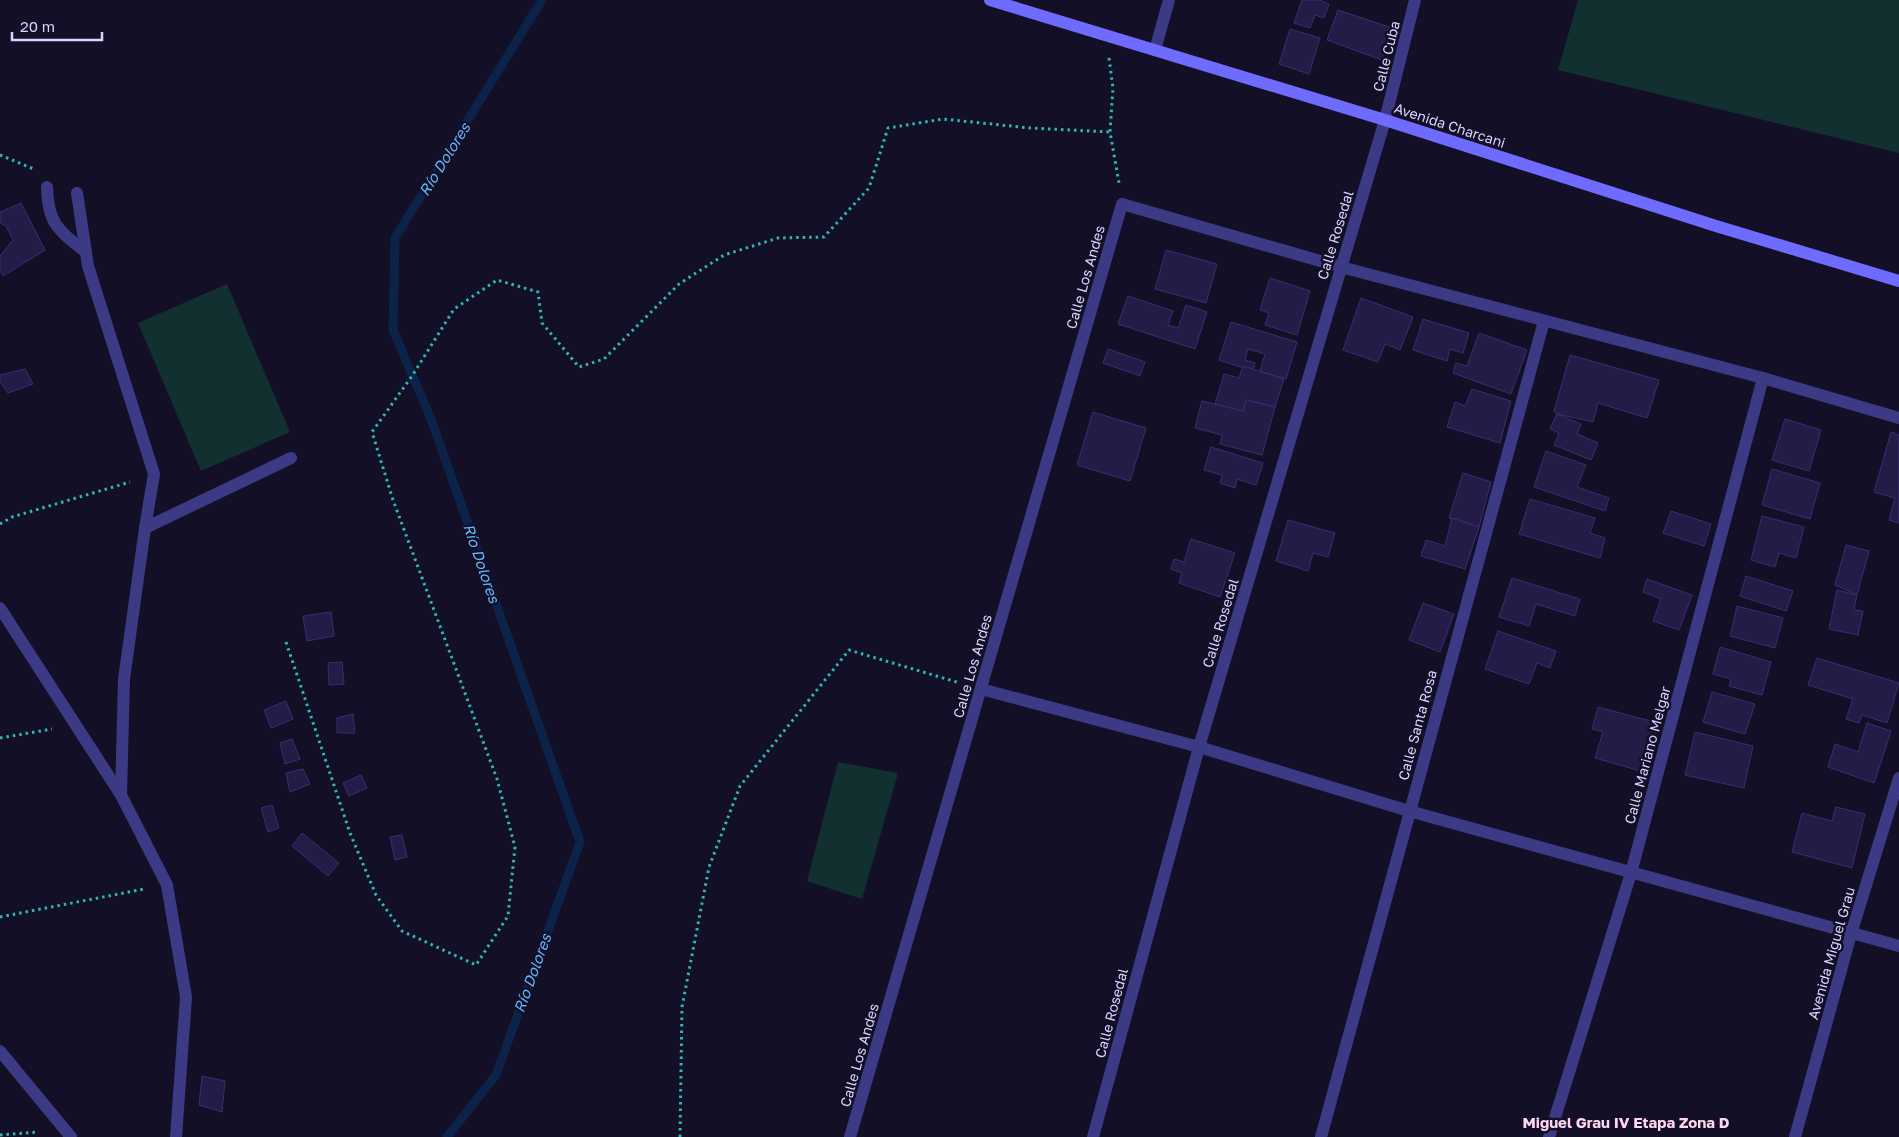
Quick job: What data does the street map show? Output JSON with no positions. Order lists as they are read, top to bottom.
{
  "streets": {
    "street": [
      "Calle Cuba",
      "Avenida Charcani",
      "Calle Rosedal",
      "Calle Los Andes",
      "Calle Santa Rosa",
      "Calle Mariano Melgar",
      "Avenida Miguel Grau"
    ]
  },
  "crossings": [
    ["Calle Cuba", "Avenida Charcani"],
    ["Calle Cuba", "Calle Rosedal"],
    ["Avenida Charcani", "Calle Rosedal"]
  ],
  "districts": ["Miguel Grau IV Etapa Zona D"],
  "water": ["Río Dolores"],
  "scale_bar": "20 m"
}
